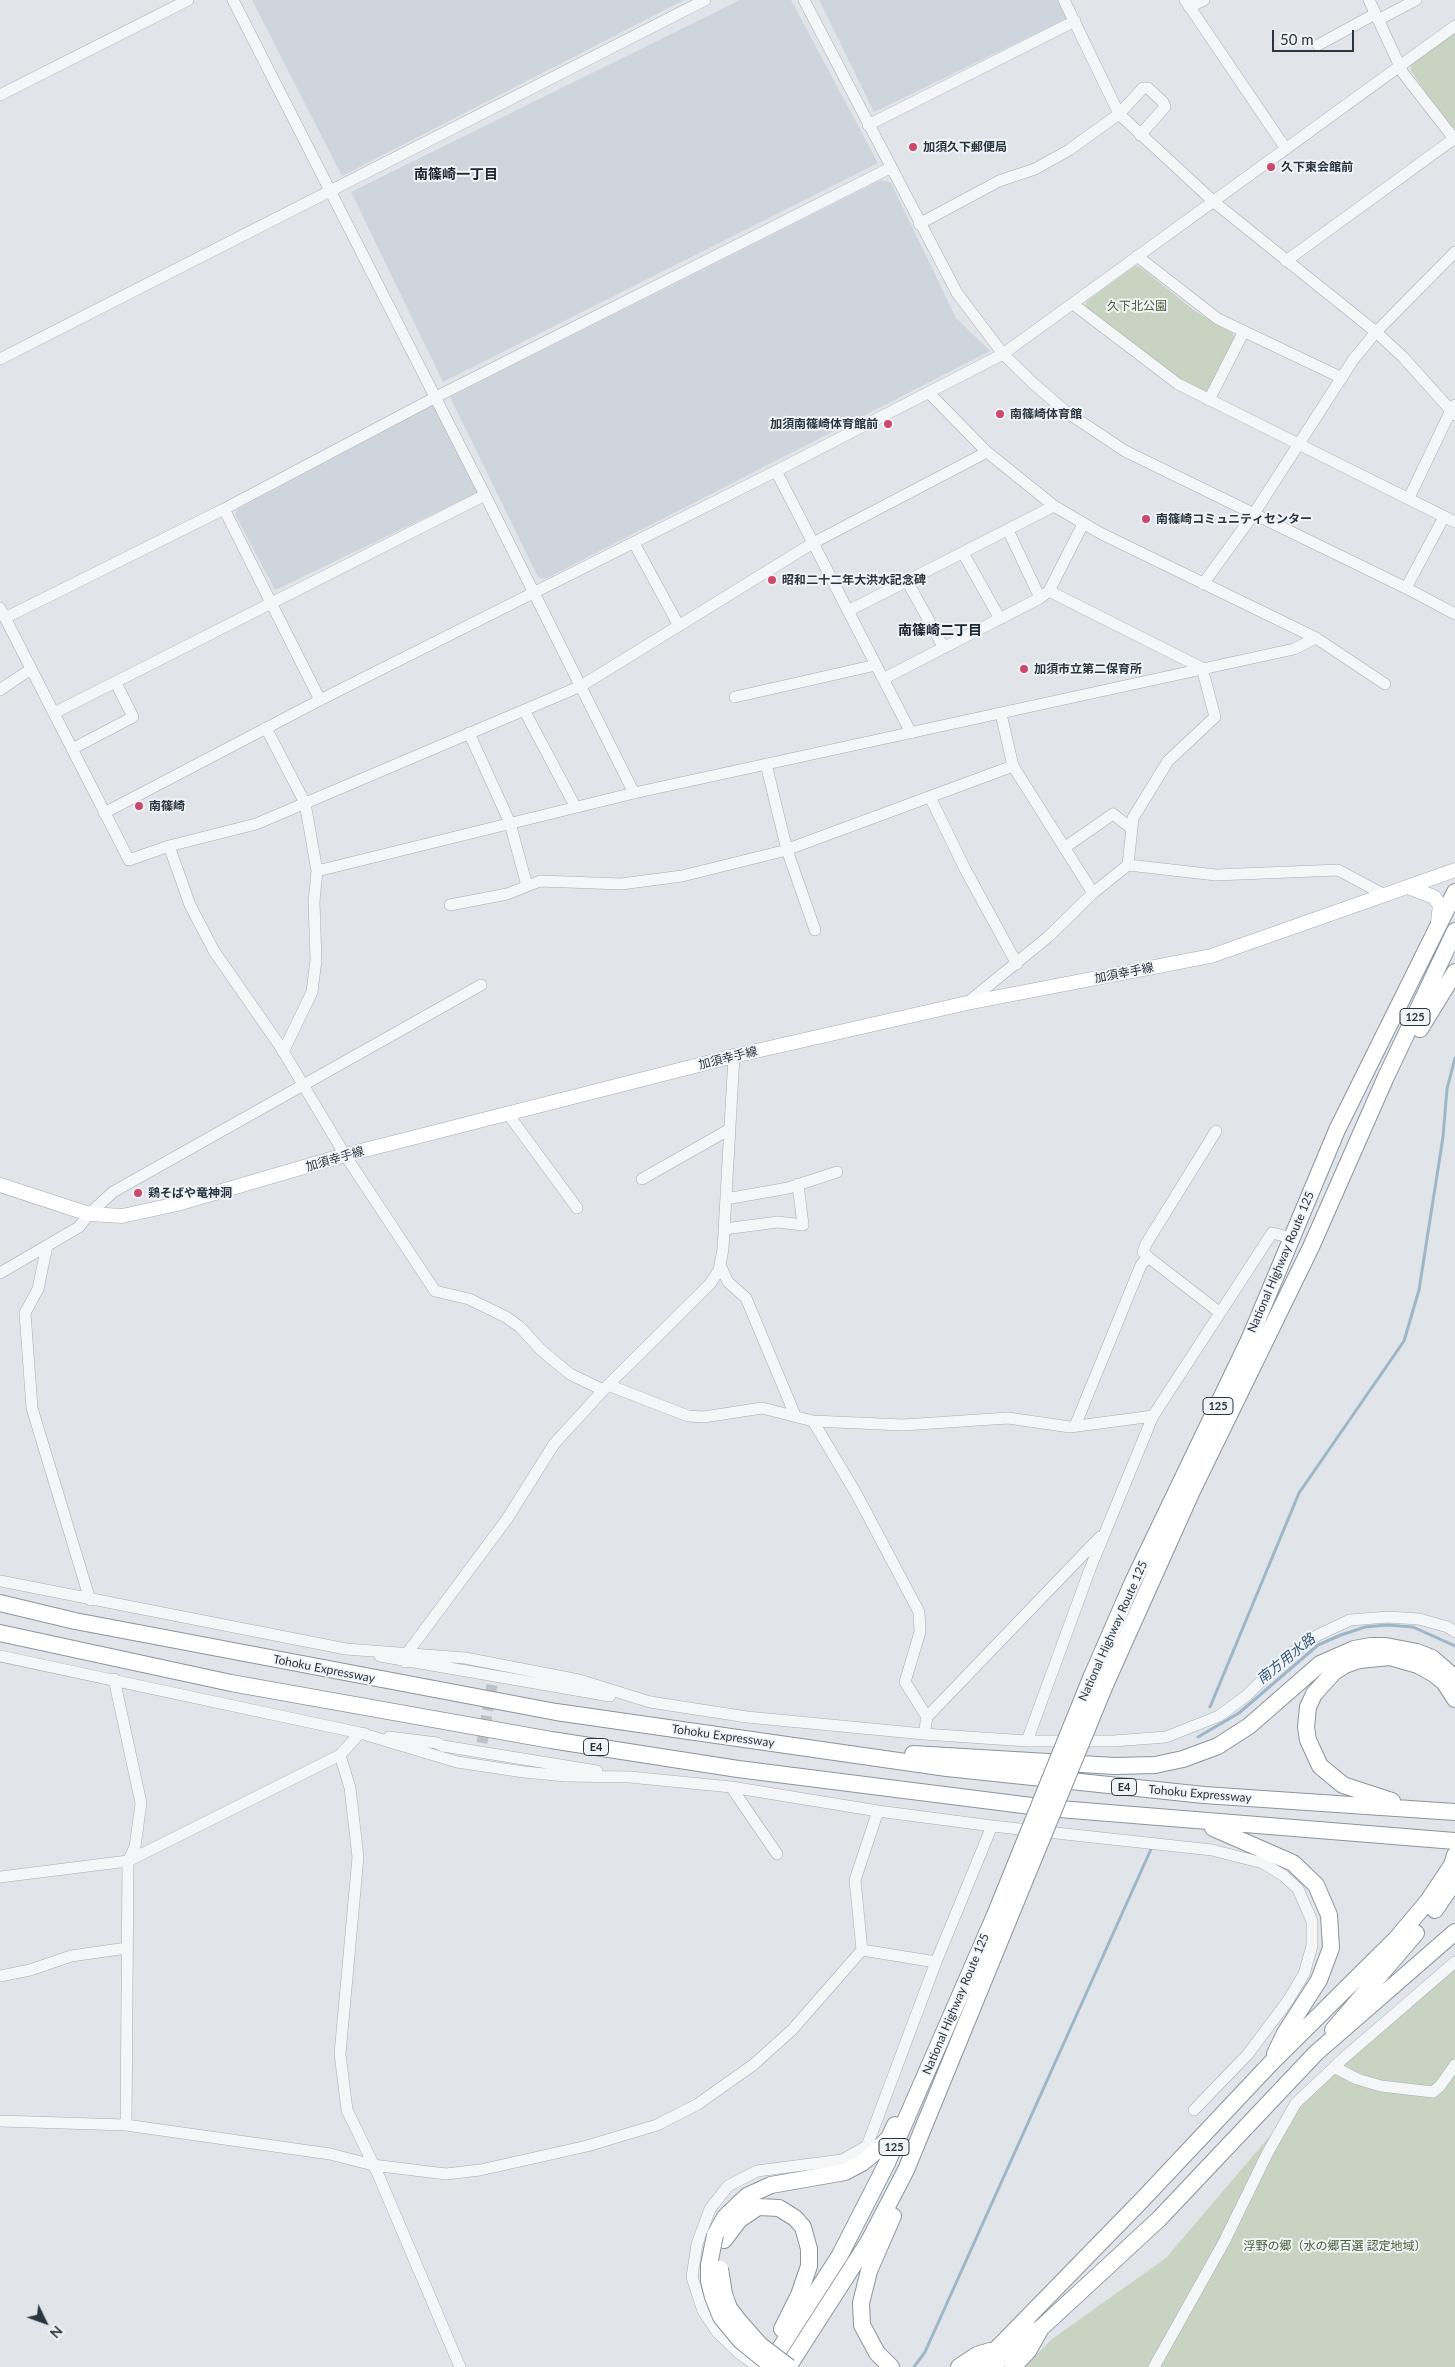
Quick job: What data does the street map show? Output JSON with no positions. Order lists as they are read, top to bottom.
{
  "streets": {
    "highway": [
      "125",
      "National Highway Route 125",
      "Tohoku Expressway",
      "E4"
    ],
    "main road": ["加須幸手線"]
  },
  "districts": ["南篠崎一丁目", "南篠崎二丁目"],
  "water": ["南方用水路"],
  "parks": ["久下北公園", "浮野の郷（水の郷百選 認定地域）"],
  "places": [
    "加須久下郵便局",
    "久下東会館前",
    "南篠崎体育館",
    "加須南篠崎体育館前",
    "南篠崎コミュニティセンター",
    "昭和二十二年大洪水記念碑",
    "加須市立第二保育所",
    "南篠崎",
    "鶏そばや竜神洞"
  ],
  "scale_bar": "50 m",
  "north": "bottom right"
}
